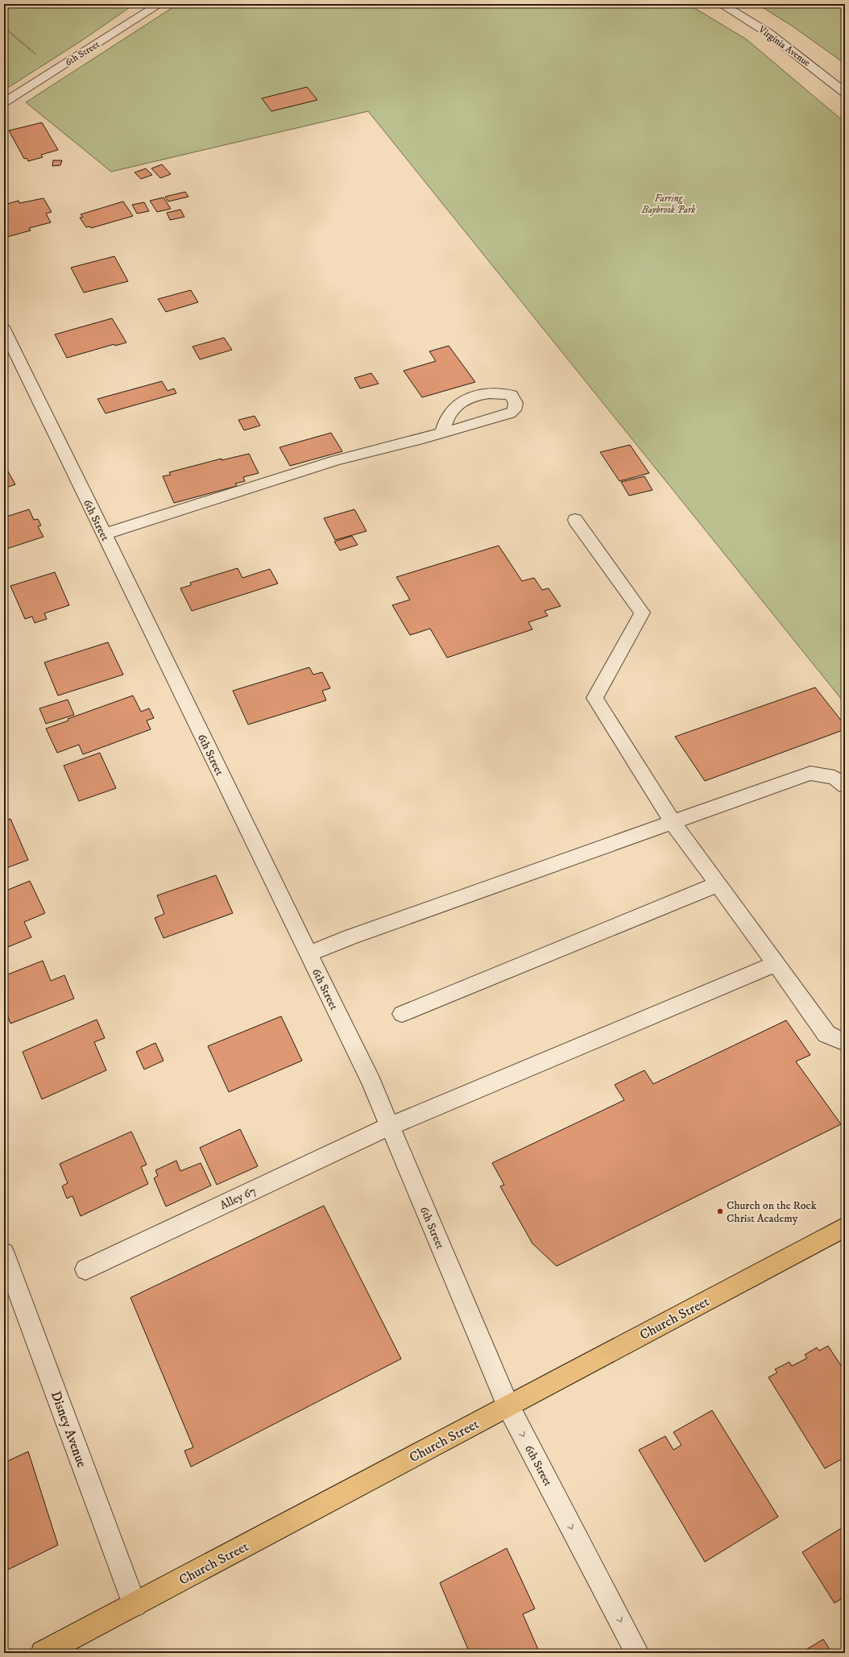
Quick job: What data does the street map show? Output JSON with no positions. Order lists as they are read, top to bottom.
{
  "streets": {
    "main road": ["Church Street"],
    "street": [
      "Virginia Avenue",
      "6th Street",
      "Alley 67",
      "Disney Avenue"
    ]
  },
  "crossings": [
    ["6th Street", "Alley 67"],
    ["6th Street", "Church Street"],
    ["Church Street", "Disney Avenue"]
  ],
  "parks": ["Farring Baybrook Park"],
  "places": ["Church on the Rock Christ Academy"]
}
